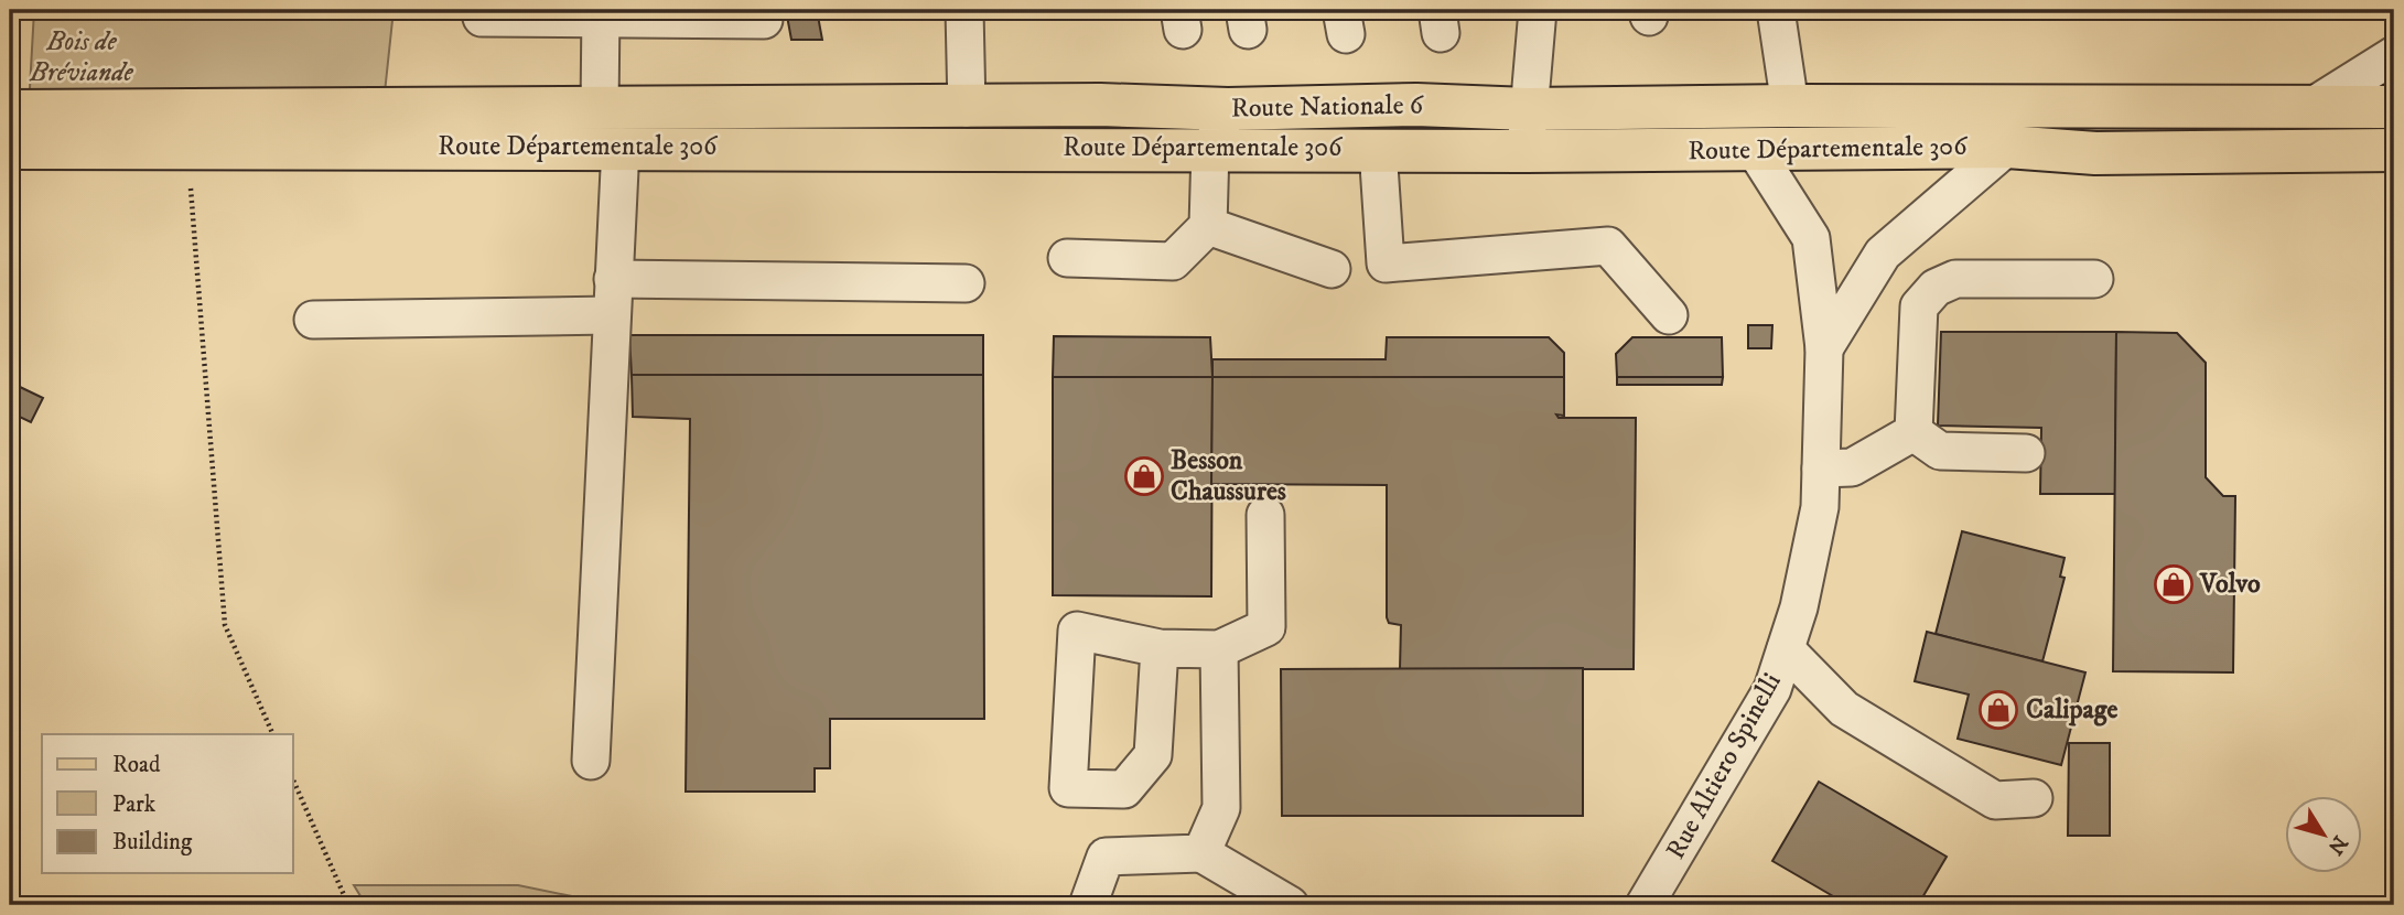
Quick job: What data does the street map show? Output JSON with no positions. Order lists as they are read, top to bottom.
{
  "streets": {
    "main road": ["Route Nationale 6", "Route Départementale 306"],
    "street": ["Rue Altiero Spinelli"]
  },
  "crossings": [
    ["Route Nationale 6", "Route Départementale 306"],
    ["Route Départementale 306", "Rue Altiero Spinelli"]
  ],
  "parks": ["Bois de Bréviande"],
  "places": {
    "shop": ["Besson Chaussures", "Volvo", "Calipage"]
  },
  "legend": ["Road", "Park", "Building"],
  "north": "bottom right"
}
